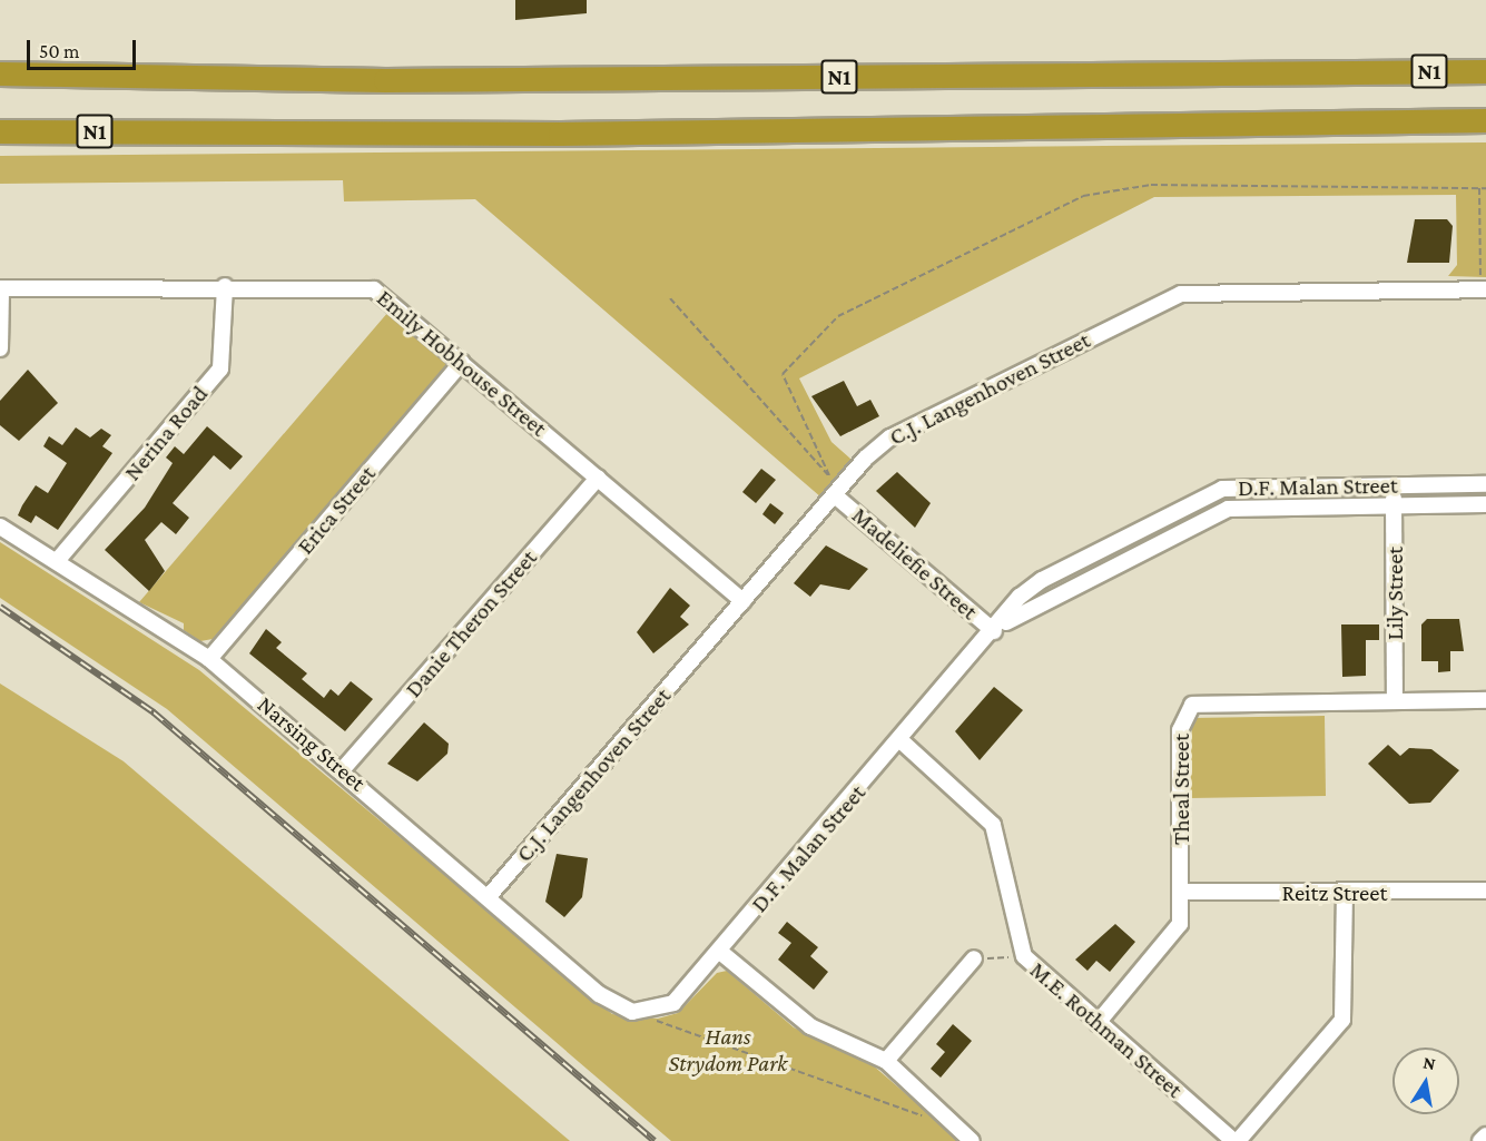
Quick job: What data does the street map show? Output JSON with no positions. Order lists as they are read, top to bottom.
{
  "streets": {
    "highway": ["N1"],
    "street": [
      "Emily Hobhouse Street",
      "C.J. Langenhoven Street",
      "Nerina Road",
      "D.F. Malan Street",
      "Erica Street",
      "Madeliefie Street",
      "Lily Street",
      "Danie Theron Street",
      "Narsing Street",
      "Theal Street",
      "Reitz Street",
      "M.E. Rothman Street"
    ]
  },
  "crossings": [
    ["Emily Hobhouse Street", "C.J. Langenhoven Street"],
    ["Emily Hobhouse Street", "Nerina Road"],
    ["Emily Hobhouse Street", "Erica Street"],
    ["Emily Hobhouse Street", "Danie Theron Street"],
    ["C.J. Langenhoven Street", "Madeliefie Street"],
    ["C.J. Langenhoven Street", "Narsing Street"],
    ["Nerina Road", "Narsing Street"],
    ["D.F. Malan Street", "Madeliefie Street"],
    ["D.F. Malan Street", "Lily Street"],
    ["D.F. Malan Street", "Narsing Street"],
    ["D.F. Malan Street", "M.E. Rothman Street"],
    ["Erica Street", "Narsing Street"],
    ["Lily Street", "Theal Street"],
    ["Danie Theron Street", "Narsing Street"],
    ["Theal Street", "Reitz Street"],
    ["Theal Street", "M.E. Rothman Street"]
  ],
  "parks": ["Hans Strydom Park"],
  "scale_bar": "50 m",
  "north": "top"
}
